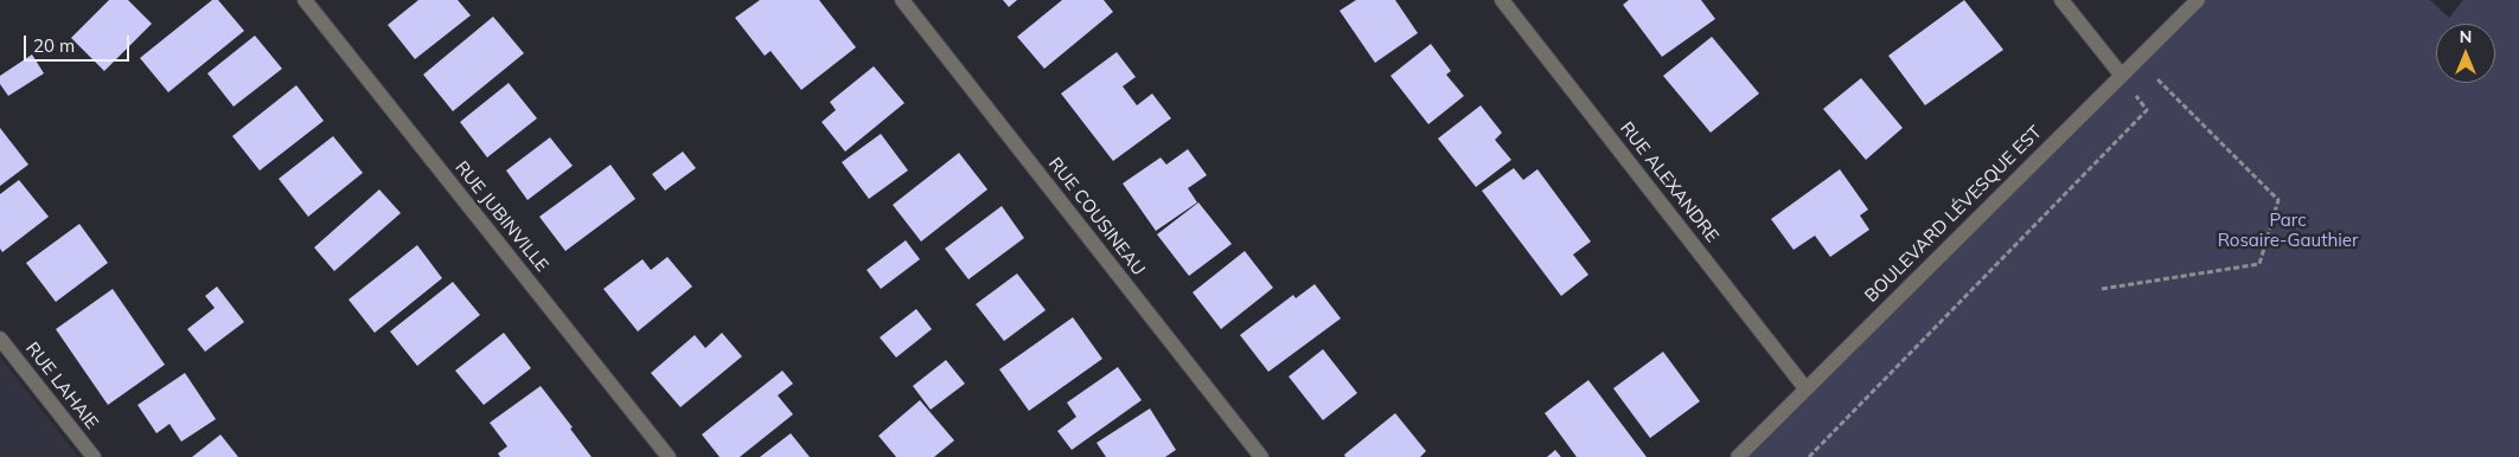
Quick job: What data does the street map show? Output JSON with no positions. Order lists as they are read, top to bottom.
{
  "streets": {
    "street": [
      "RUE ALEXANDRE",
      "BOULEVARD LÉVESQUE EST",
      "RUE JUBINVILLE",
      "RUE COUSINEAU",
      "RUE LAHAIE"
    ]
  },
  "crossings": [
    ["RUE ALEXANDRE", "BOULEVARD LÉVESQUE EST"]
  ],
  "parks": ["Parc Rosaire-Gauthier"],
  "scale_bar": "20 m",
  "north": "top"
}
